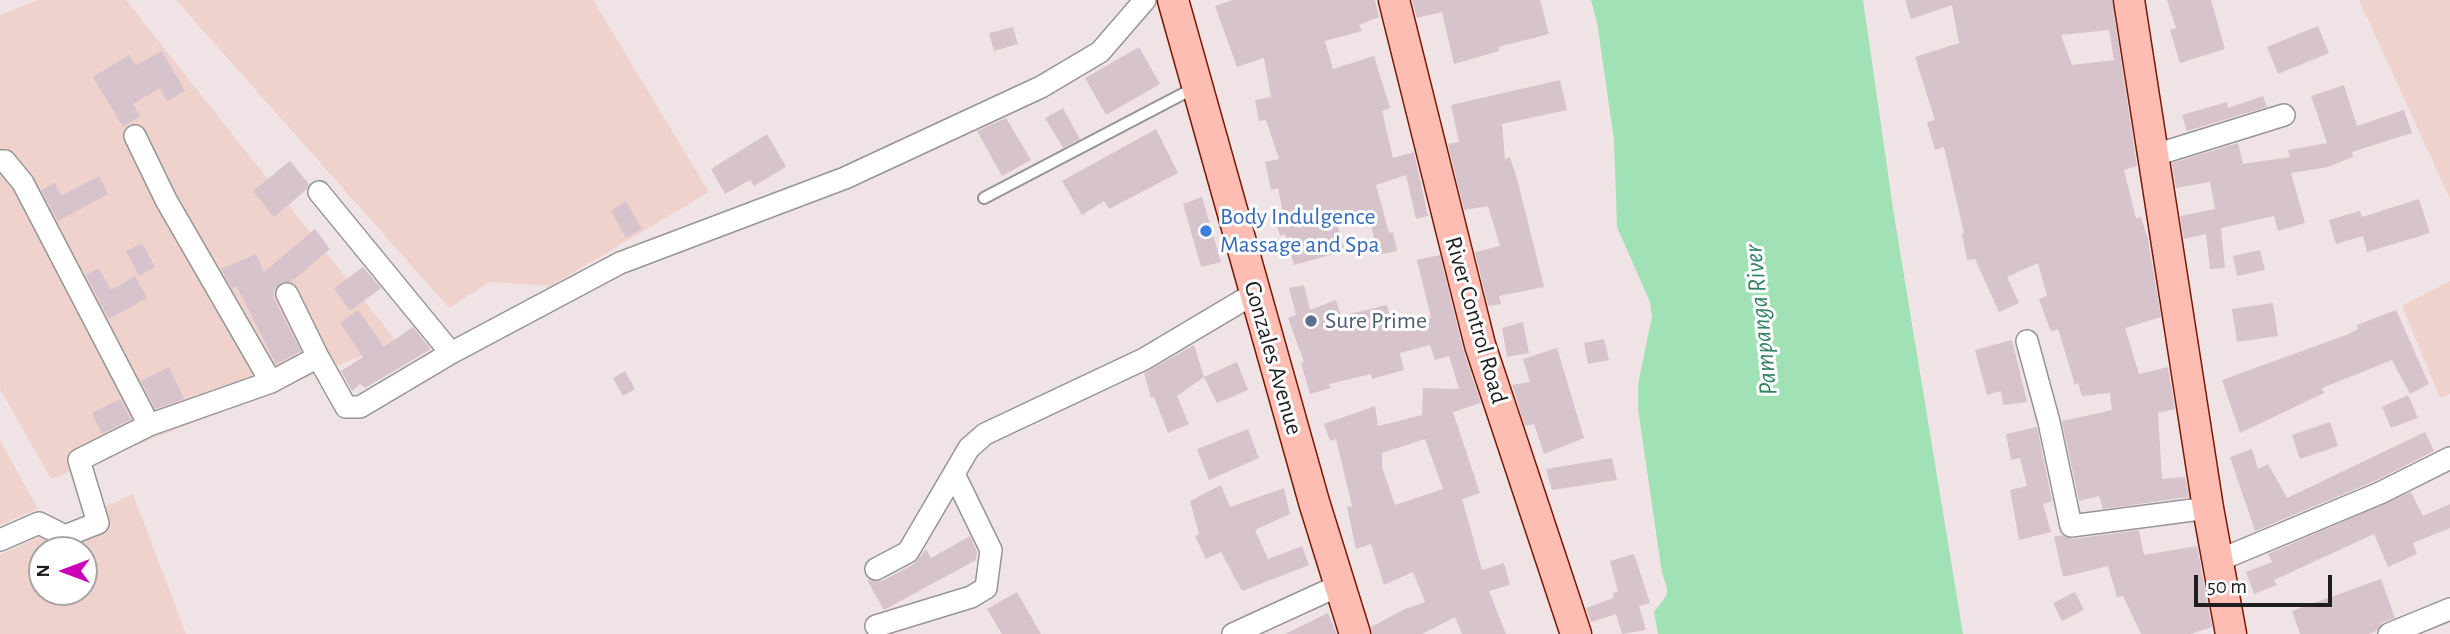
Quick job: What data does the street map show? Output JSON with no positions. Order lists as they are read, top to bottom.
{
  "streets": {
    "street": ["River Control Road", "Gonzales Avenue"]
  },
  "water": ["Pampanga River"],
  "places": ["Body Indulgence Massage and Spa", "Sure Prime"],
  "scale_bar": "50 m",
  "north": "left"
}
